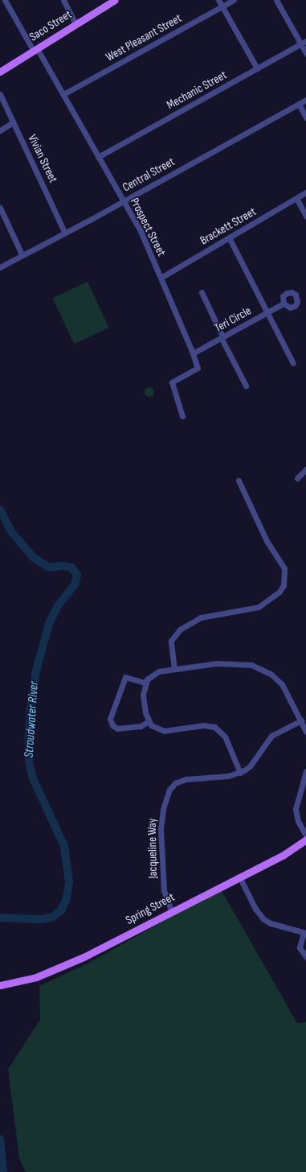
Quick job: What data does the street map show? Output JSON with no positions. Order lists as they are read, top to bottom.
{
  "streets": {
    "main road": ["Saco Street", "Spring Street"],
    "street": [
      "West Pleasant Street",
      "Mechanic Street",
      "Vivian Street",
      "Central Street",
      "Brackett Street",
      "Prospect Street",
      "Teri Circle",
      "Jacqueline Way"
    ]
  },
  "crossings": [
    ["Saco Street", "Prospect Street"],
    ["West Pleasant Street", "Prospect Street"],
    ["Mechanic Street", "Prospect Street"],
    ["Vivian Street", "Central Street"],
    ["Central Street", "Prospect Street"],
    ["Brackett Street", "Prospect Street"],
    ["Prospect Street", "Teri Circle"],
    ["Jacqueline Way", "Spring Street"]
  ],
  "water": ["Stroudwater River"]
}
